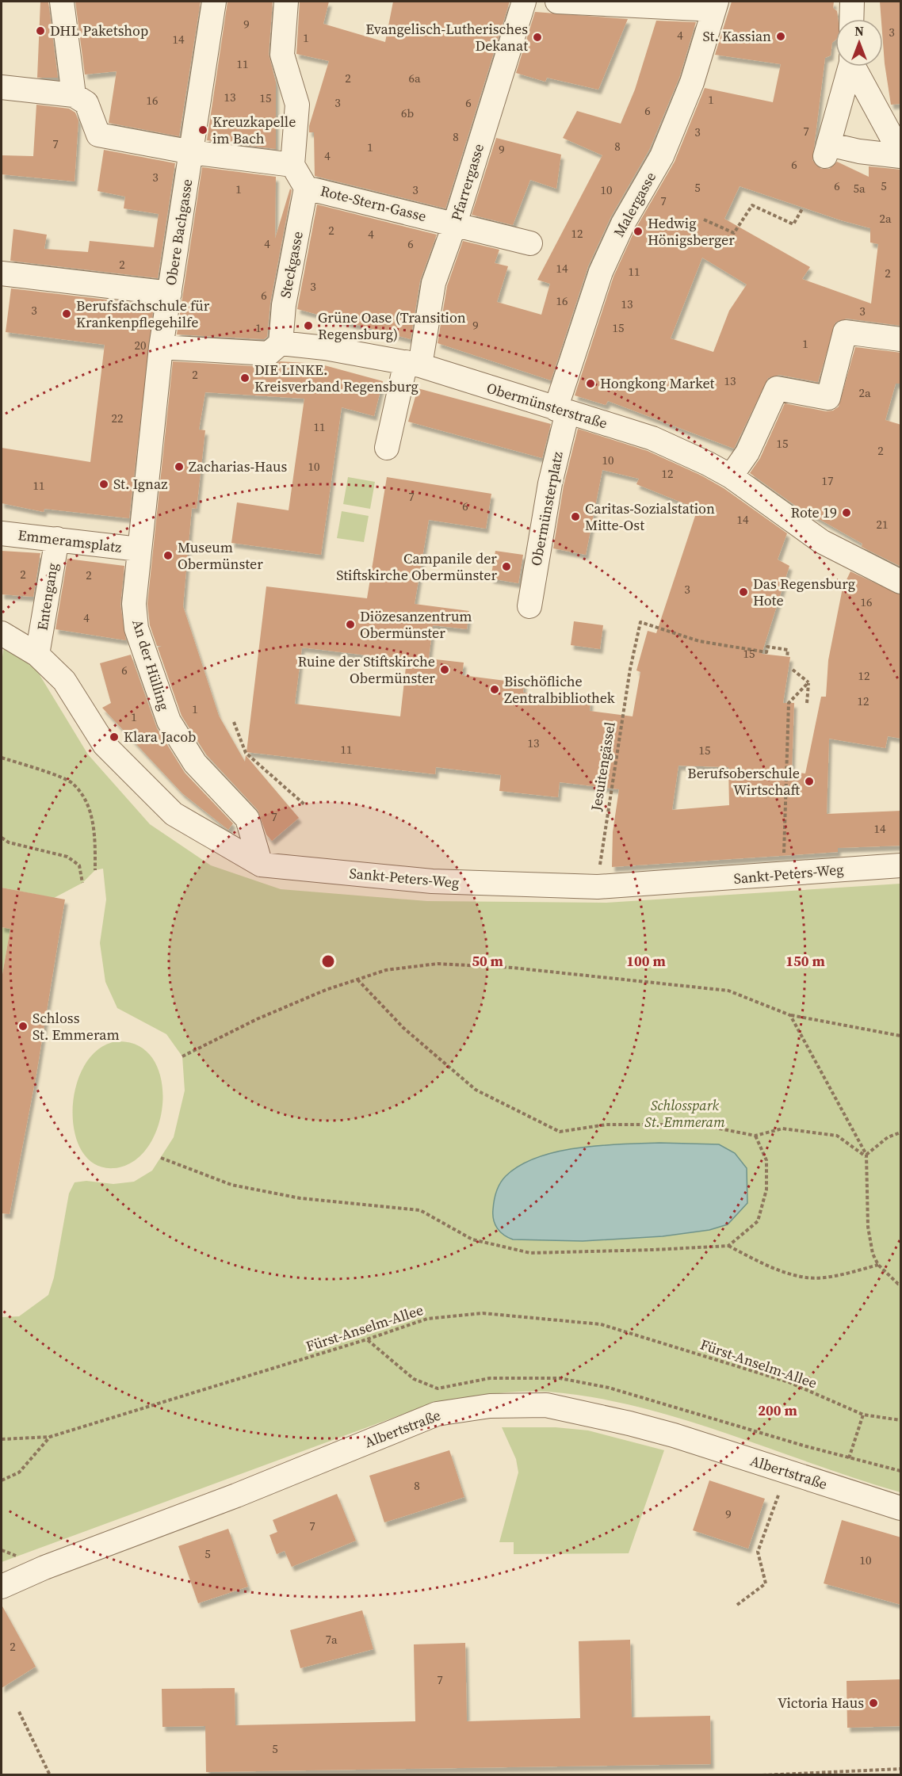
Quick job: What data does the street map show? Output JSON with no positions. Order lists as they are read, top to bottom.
{
  "streets": {
    "street": [
      "Pfarrergasse",
      "Rote-Stern-Gasse",
      "Malergasse",
      "Obere Bachgasse",
      "Steckgasse",
      "Obermünsterstraße",
      "Obermünsterplatz",
      "Emmeramsplatz",
      "Entengang",
      "An der Hülling",
      "Sankt-Peters-Weg",
      "Albertstraße"
    ],
    "path": ["Jesuitengässel", "Fürst-Anselm-Allee"]
  },
  "crossings": [
    ["Pfarrergasse", "Rote-Stern-Gasse"],
    ["Pfarrergasse", "Obermünsterstraße"],
    ["Rote-Stern-Gasse", "Steckgasse"],
    ["Malergasse", "Obermünsterstraße"],
    ["Malergasse", "Obermünsterplatz"],
    ["Obere Bachgasse", "Emmeramsplatz"],
    ["Obere Bachgasse", "An der Hülling"],
    ["Steckgasse", "Obermünsterstraße"],
    ["Obermünsterstraße", "Obermünsterplatz"],
    ["Emmeramsplatz", "Entengang"],
    ["Emmeramsplatz", "An der Hülling"],
    ["Entengang", "Sankt-Peters-Weg"],
    ["An der Hülling", "Sankt-Peters-Weg"],
    ["Jesuitengässel", "Sankt-Peters-Weg"]
  ],
  "parks": ["Schlosspark St. Emmeram"],
  "places": [
    "DHL Paketshop",
    "St. Kassian",
    "Evangelisch-Lutherisches Dekanat",
    "Kreuzkapelle im Bach",
    "Hedwig Hönigsberger",
    "Berufsfachschule für Krankenpflegehilfe",
    "Grüne Oase (Transition Regensburg)",
    "DIE LINKE. Kreisverband Regensburg",
    "Hongkong Market",
    "Zacharias-Haus",
    "St. Ignaz",
    "Rote 19",
    "Caritas-Sozialstation Mitte-Ost",
    "Museum Obermünster",
    "Campanile der Stiftskirche Obermünster",
    "Das Regensburg Hote",
    "Diözesanzentrum Obermünster",
    "Ruine der Stiftskirche Obermünster",
    "Bischöfliche Zentralbibliothek",
    "Klara Jacob",
    "Berufsoberschule Wirtschaft",
    "Schloss St. Emmeram",
    "Victoria Haus"
  ],
  "house_numbers": [
    "9",
    "3",
    "4",
    "1",
    "14",
    "11",
    "2",
    "6a",
    "13",
    "15",
    "1",
    "16",
    "3",
    "6",
    "6",
    "6b",
    "7",
    "3",
    "8",
    "7",
    "8",
    "1",
    "9",
    "4",
    "6",
    "3",
    "6",
    "5",
    "5",
    "5a",
    "1",
    "3",
    "10",
    "7",
    "2a",
    "2",
    "12",
    "4",
    "4",
    "6",
    "2",
    "14",
    "11",
    "2",
    "3",
    "6",
    "16",
    "13",
    "3",
    "3",
    "9",
    "1",
    "15",
    "1",
    "20",
    "2",
    "13",
    "2a",
    "22",
    "11",
    "15",
    "2",
    "10",
    "10",
    "12",
    "17",
    "11",
    "7",
    "6",
    "14",
    "21",
    "2",
    "2",
    "3",
    "16",
    "4",
    "15",
    "6",
    "12",
    "12",
    "1",
    "1",
    "13",
    "11",
    "15",
    "7",
    "14",
    "8",
    "9",
    "7",
    "5",
    "10",
    "7a",
    "2",
    "7",
    "5"
  ],
  "north": "top",
  "rings": [
    "50 m",
    "100 m",
    "150 m",
    "200 m"
  ]
}
